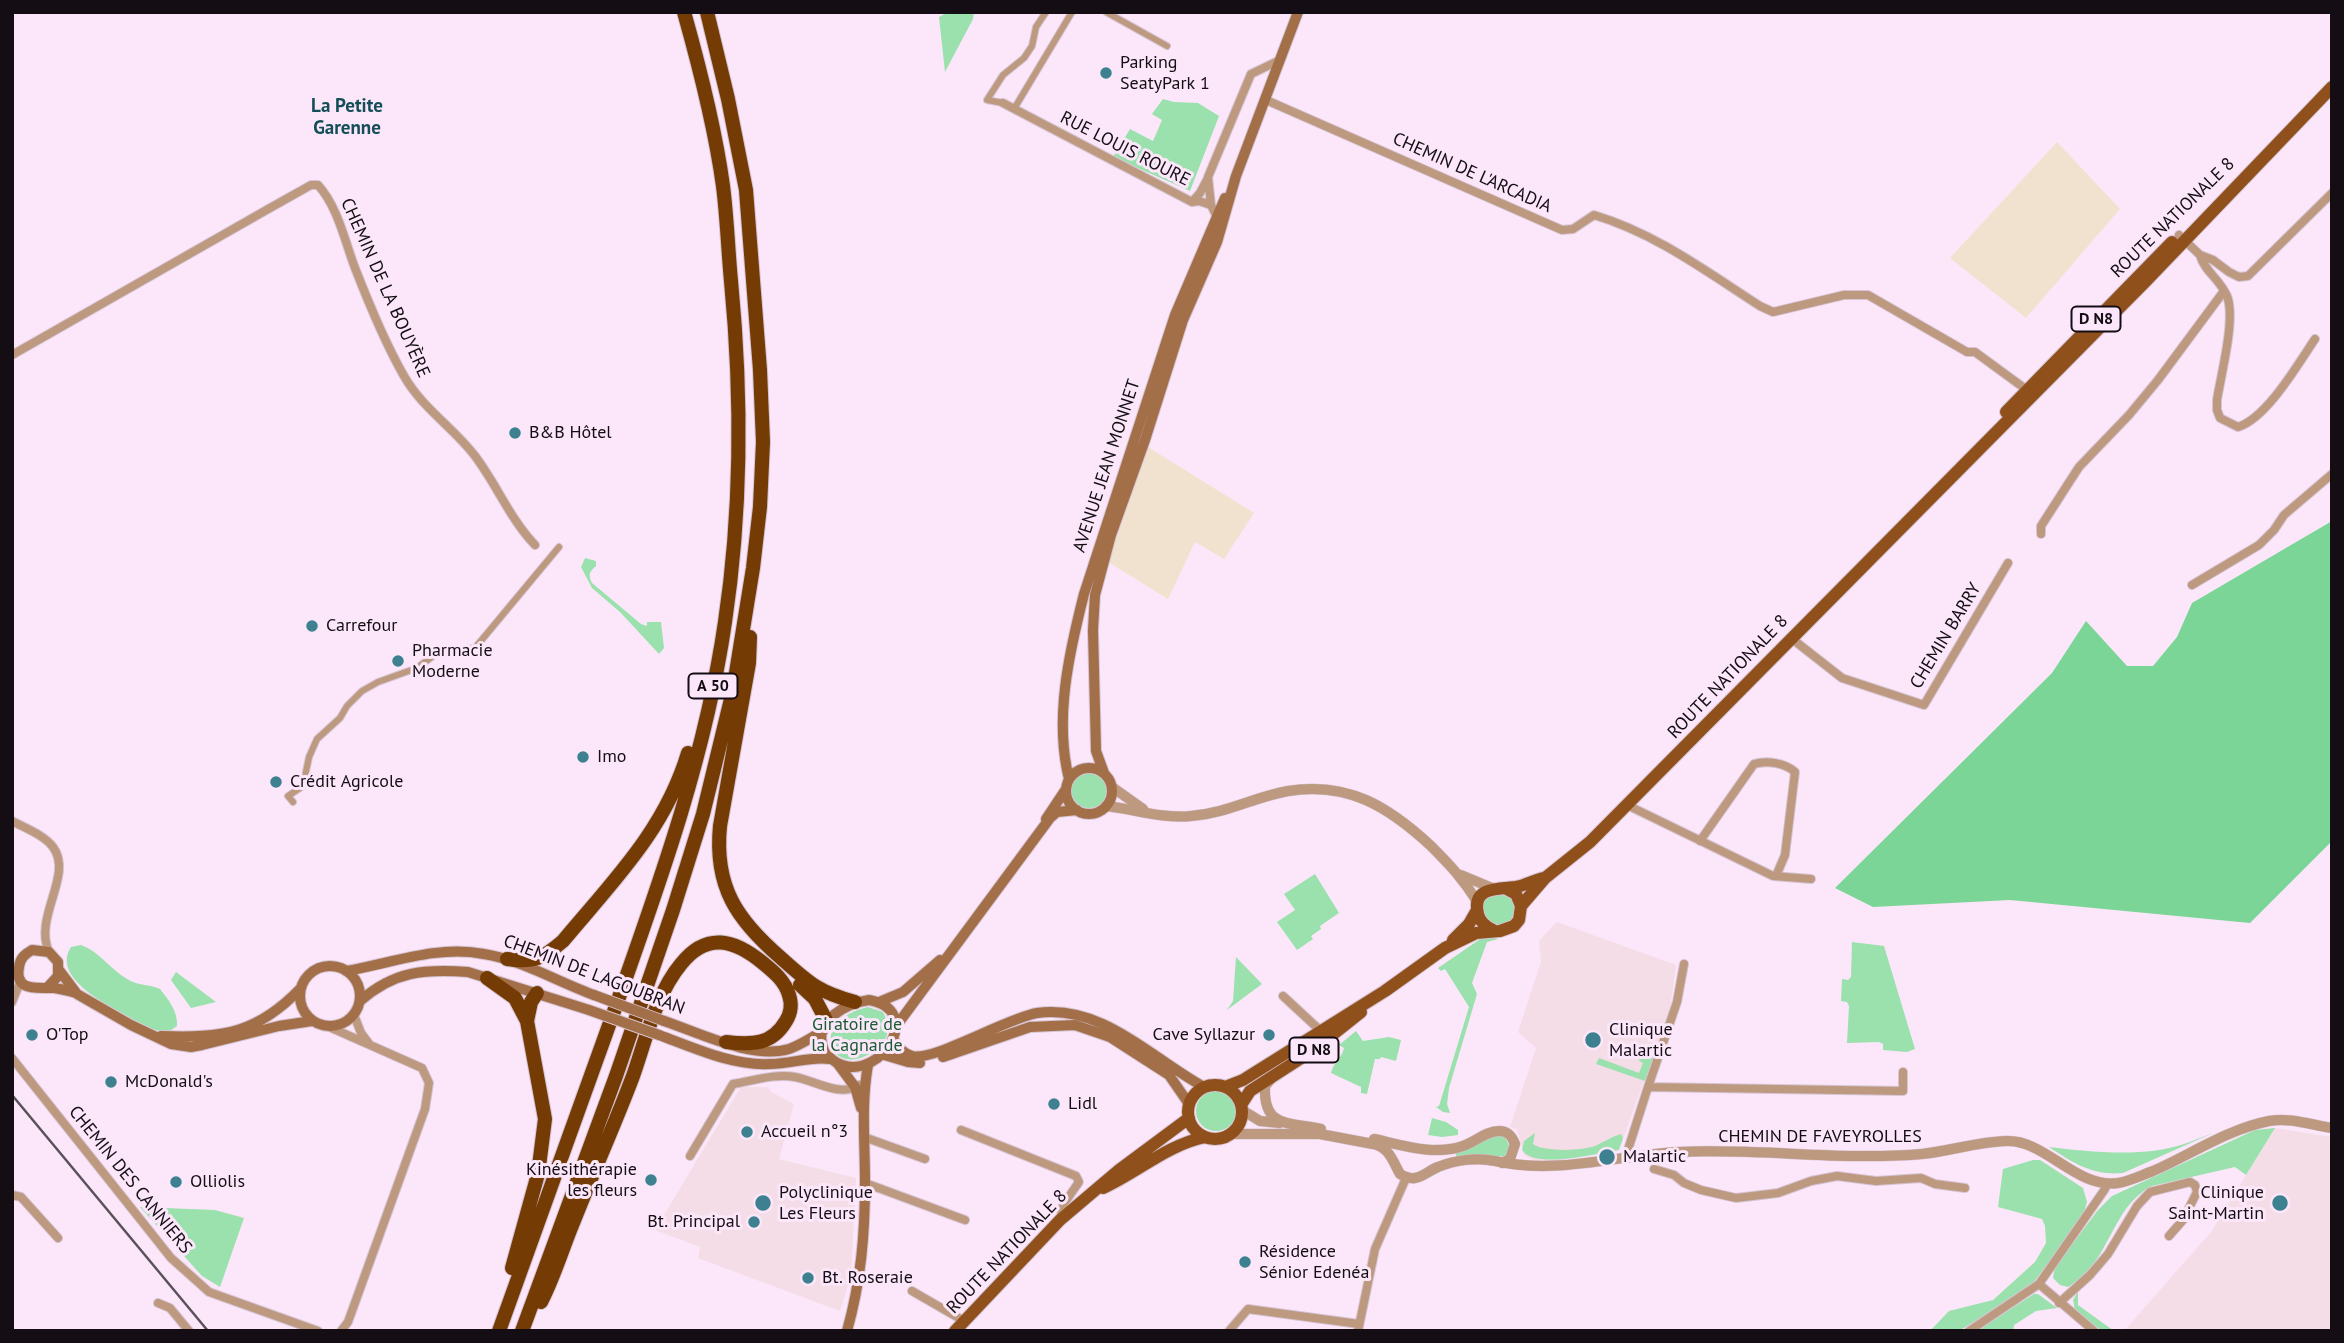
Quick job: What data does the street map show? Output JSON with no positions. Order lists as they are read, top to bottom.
{
  "streets": {
    "highway": ["A 50"],
    "main road": [
      "ROUTE NATIONALE 8",
      "D N8",
      "AVENUE JEAN MONNET",
      "CHEMIN DE LAGOUBRAN"
    ],
    "street": [
      "RUE LOUIS ROURE",
      "CHEMIN DE L'ARCADIA",
      "CHEMIN DE LA BOUYÈRE",
      "CHEMIN BARRY",
      "CHEMIN DE FAVEYROLLES",
      "CHEMIN DES CANNIERS"
    ]
  },
  "crossings": [
    ["RUE LOUIS ROURE", "AVENUE JEAN MONNET"],
    ["CHEMIN DE L'ARCADIA", "ROUTE NATIONALE 8"],
    ["CHEMIN DE L'ARCADIA", "AVENUE JEAN MONNET"],
    ["ROUTE NATIONALE 8", "D N8"],
    ["ROUTE NATIONALE 8", "CHEMIN BARRY"]
  ],
  "districts": ["La Petite Garenne"],
  "parks": ["Giratoire de la Cagnarde"],
  "places": [
    "Parking SeatyPark 1",
    "B&B Hôtel",
    "Carrefour",
    "Pharmacie Moderne",
    "Imo",
    "Crédit Agricole",
    "O'Top",
    "Cave Syllazur",
    "Clinique Malartic",
    "McDonald's",
    "Lidl",
    "Accueil n°3",
    "Malartic",
    "Kinésithérapie les fleurs",
    "Olliolis",
    "Polyclinique Les Fleurs",
    "Clinique Saint-Martin",
    "Bt. Principal",
    "Résidence Sénior Edenéa",
    "Bt. Roseraie"
  ]
}
